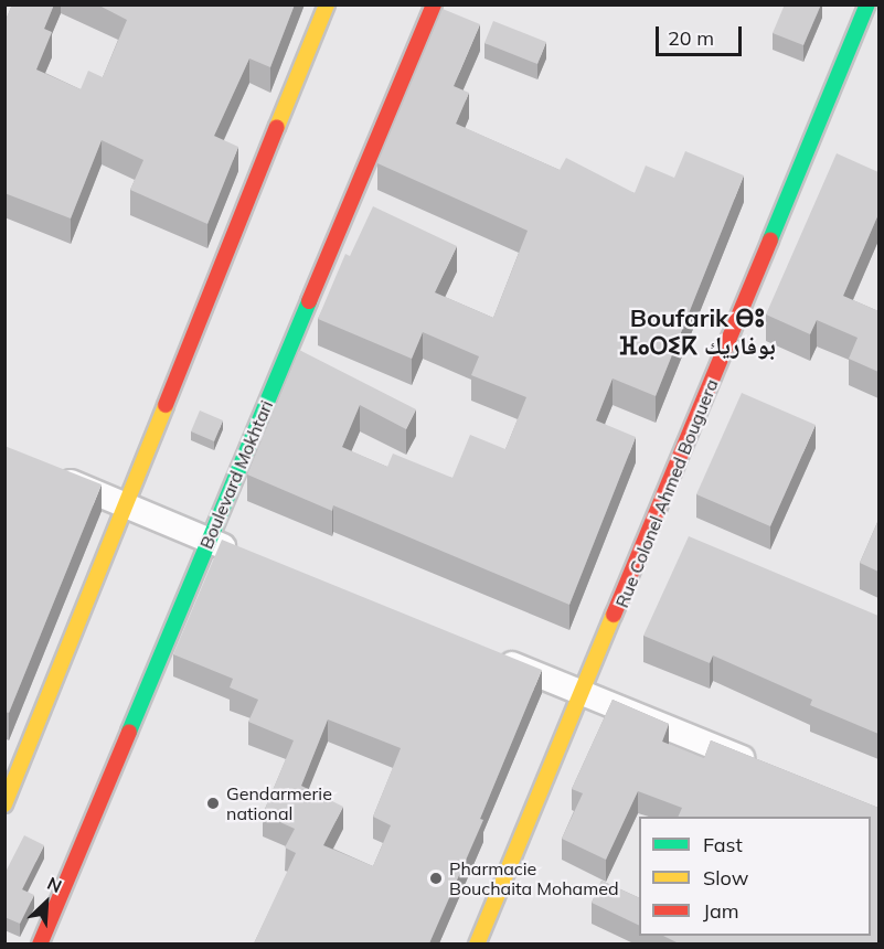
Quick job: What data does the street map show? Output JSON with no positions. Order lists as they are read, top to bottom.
{
  "streets": {
    "street": ["Boulevard Mokhtari", "Rue Colonel Ahmed Bouguera"]
  },
  "districts": ["Boufarik ⴱⵓ ⴼⴰⵔⵉⴽ بوفاريك"],
  "places": ["Gendarmerie national", "Pharmacie Bouchaita Mohamed"],
  "legend": ["Fast", "Slow", "Jam"],
  "scale_bar": "20 m",
  "north": "top right"
}
